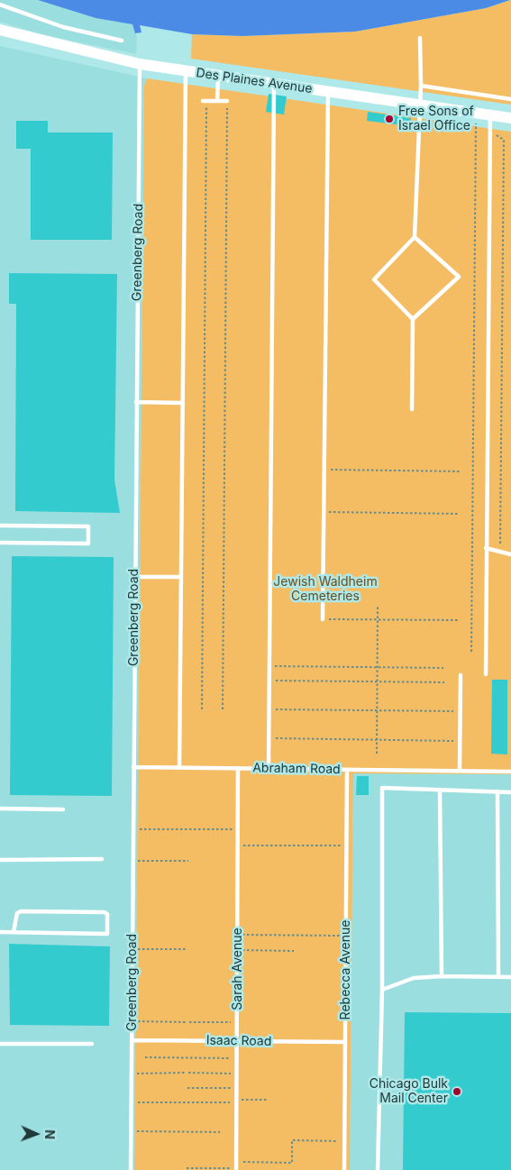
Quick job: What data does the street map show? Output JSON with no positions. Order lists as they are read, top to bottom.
{
  "streets": {
    "main road": ["Des Plaines Avenue"],
    "lane": [
      "Greenberg Road",
      "Abraham Road",
      "Sarah Avenue",
      "Rebecca Avenue",
      "Isaac Road"
    ]
  },
  "crossings": [
    ["Des Plaines Avenue", "Greenberg Road"],
    ["Greenberg Road", "Abraham Road"],
    ["Greenberg Road", "Isaac Road"],
    ["Abraham Road", "Sarah Avenue"],
    ["Abraham Road", "Rebecca Avenue"],
    ["Sarah Avenue", "Isaac Road"],
    ["Rebecca Avenue", "Isaac Road"]
  ],
  "parks": ["Jewish Waldheim Cemeteries"],
  "places": ["Free Sons of Israel Office", "Chicago Bulk Mail Center"],
  "north": "right"
}
